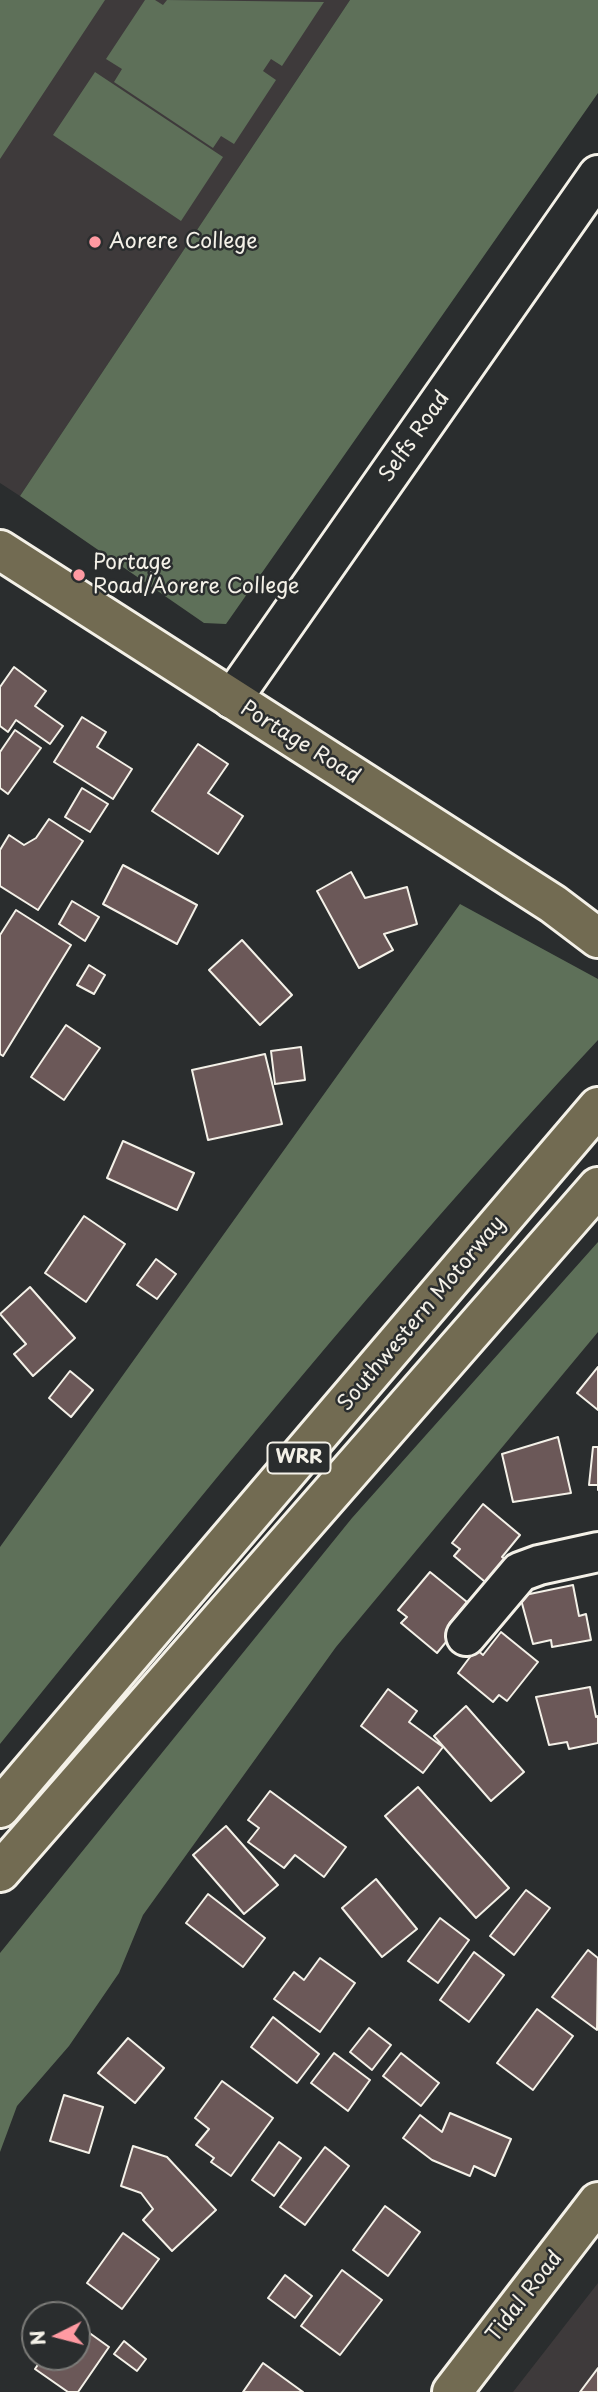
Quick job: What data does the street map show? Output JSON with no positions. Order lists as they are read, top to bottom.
{
  "streets": {
    "main road": [
      "Portage Road",
      "Southwestern Motorway",
      "WRR",
      "Tidal Road"
    ],
    "street": ["Selfs Road"]
  },
  "crossings": [
    ["Selfs Road", "Portage Road"]
  ],
  "places": ["Aorere College", "Portage Road/Aorere College"],
  "north": "left"
}
